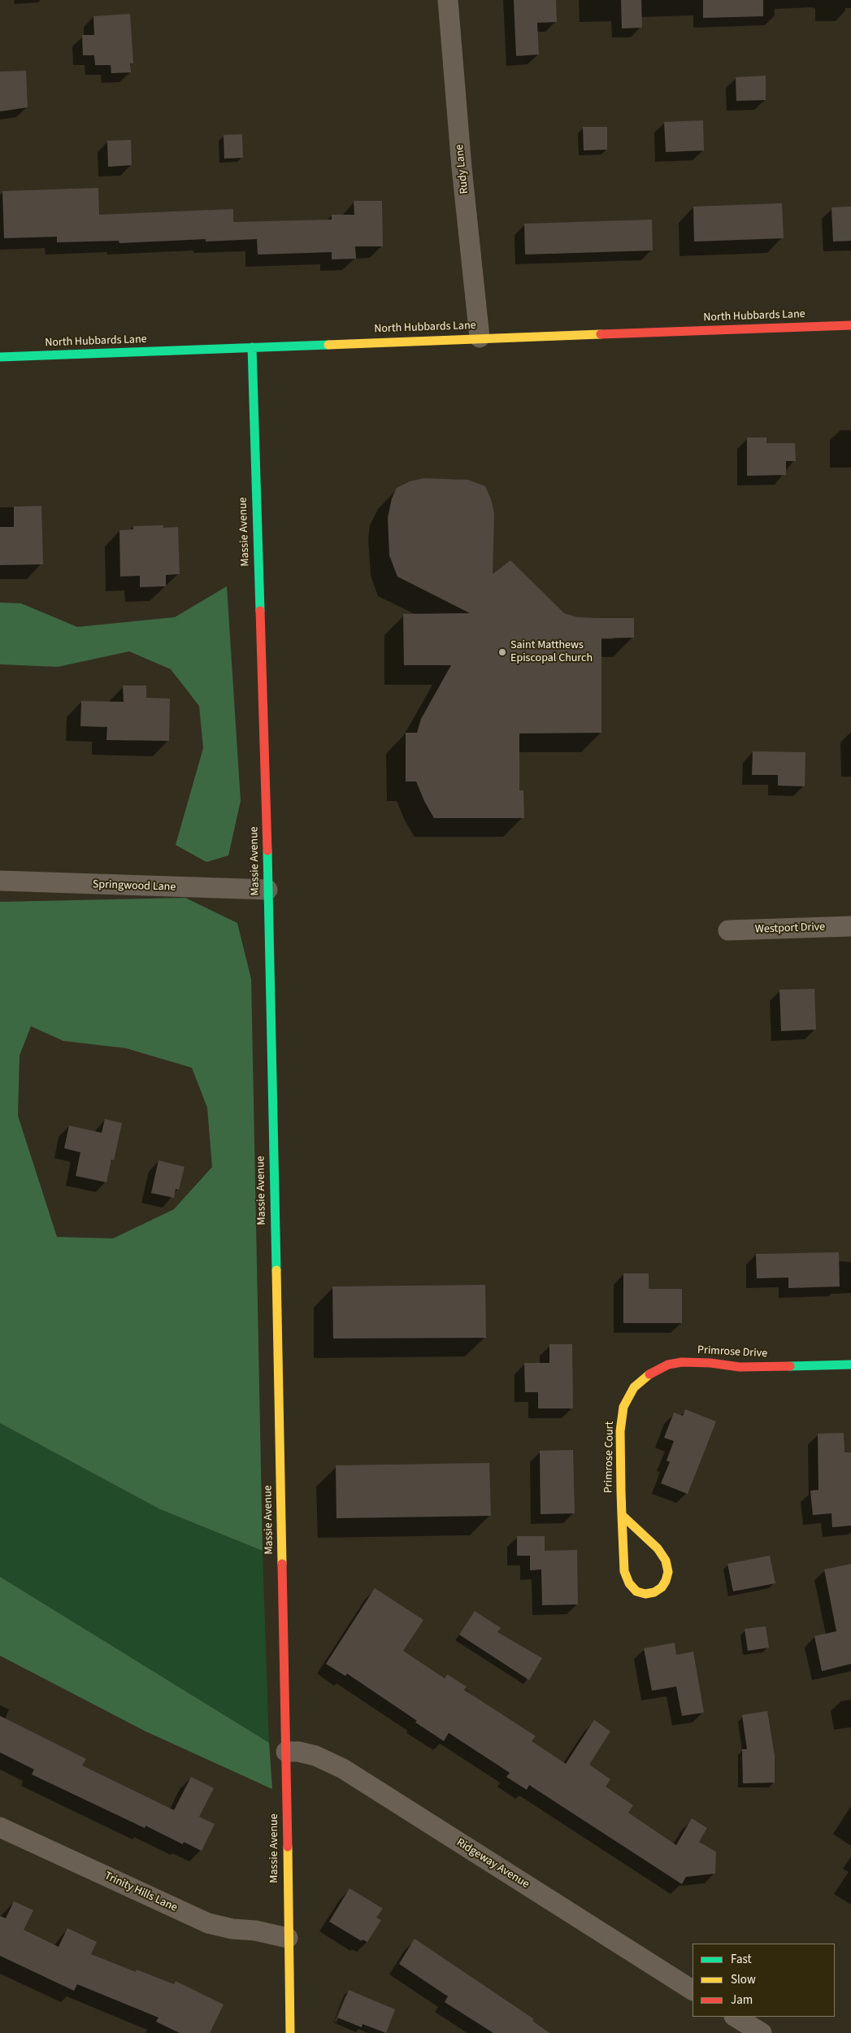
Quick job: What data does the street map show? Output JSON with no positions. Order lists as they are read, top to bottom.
{
  "streets": {
    "street": [
      "Rudy Lane",
      "North Hubbards Lane",
      "Massie Avenue",
      "Springwood Lane",
      "Westport Drive",
      "Primrose Drive",
      "Primrose Court",
      "Ridgeway Avenue",
      "Trinity Hills Lane"
    ]
  },
  "crossings": [
    ["Rudy Lane", "North Hubbards Lane"],
    ["North Hubbards Lane", "Massie Avenue"],
    ["Massie Avenue", "Springwood Lane"],
    ["Massie Avenue", "Ridgeway Avenue"],
    ["Massie Avenue", "Trinity Hills Lane"],
    ["Primrose Drive", "Primrose Court"]
  ],
  "places": ["Saint Matthews Episcopal Church"],
  "legend": ["Fast", "Slow", "Jam"]
}
